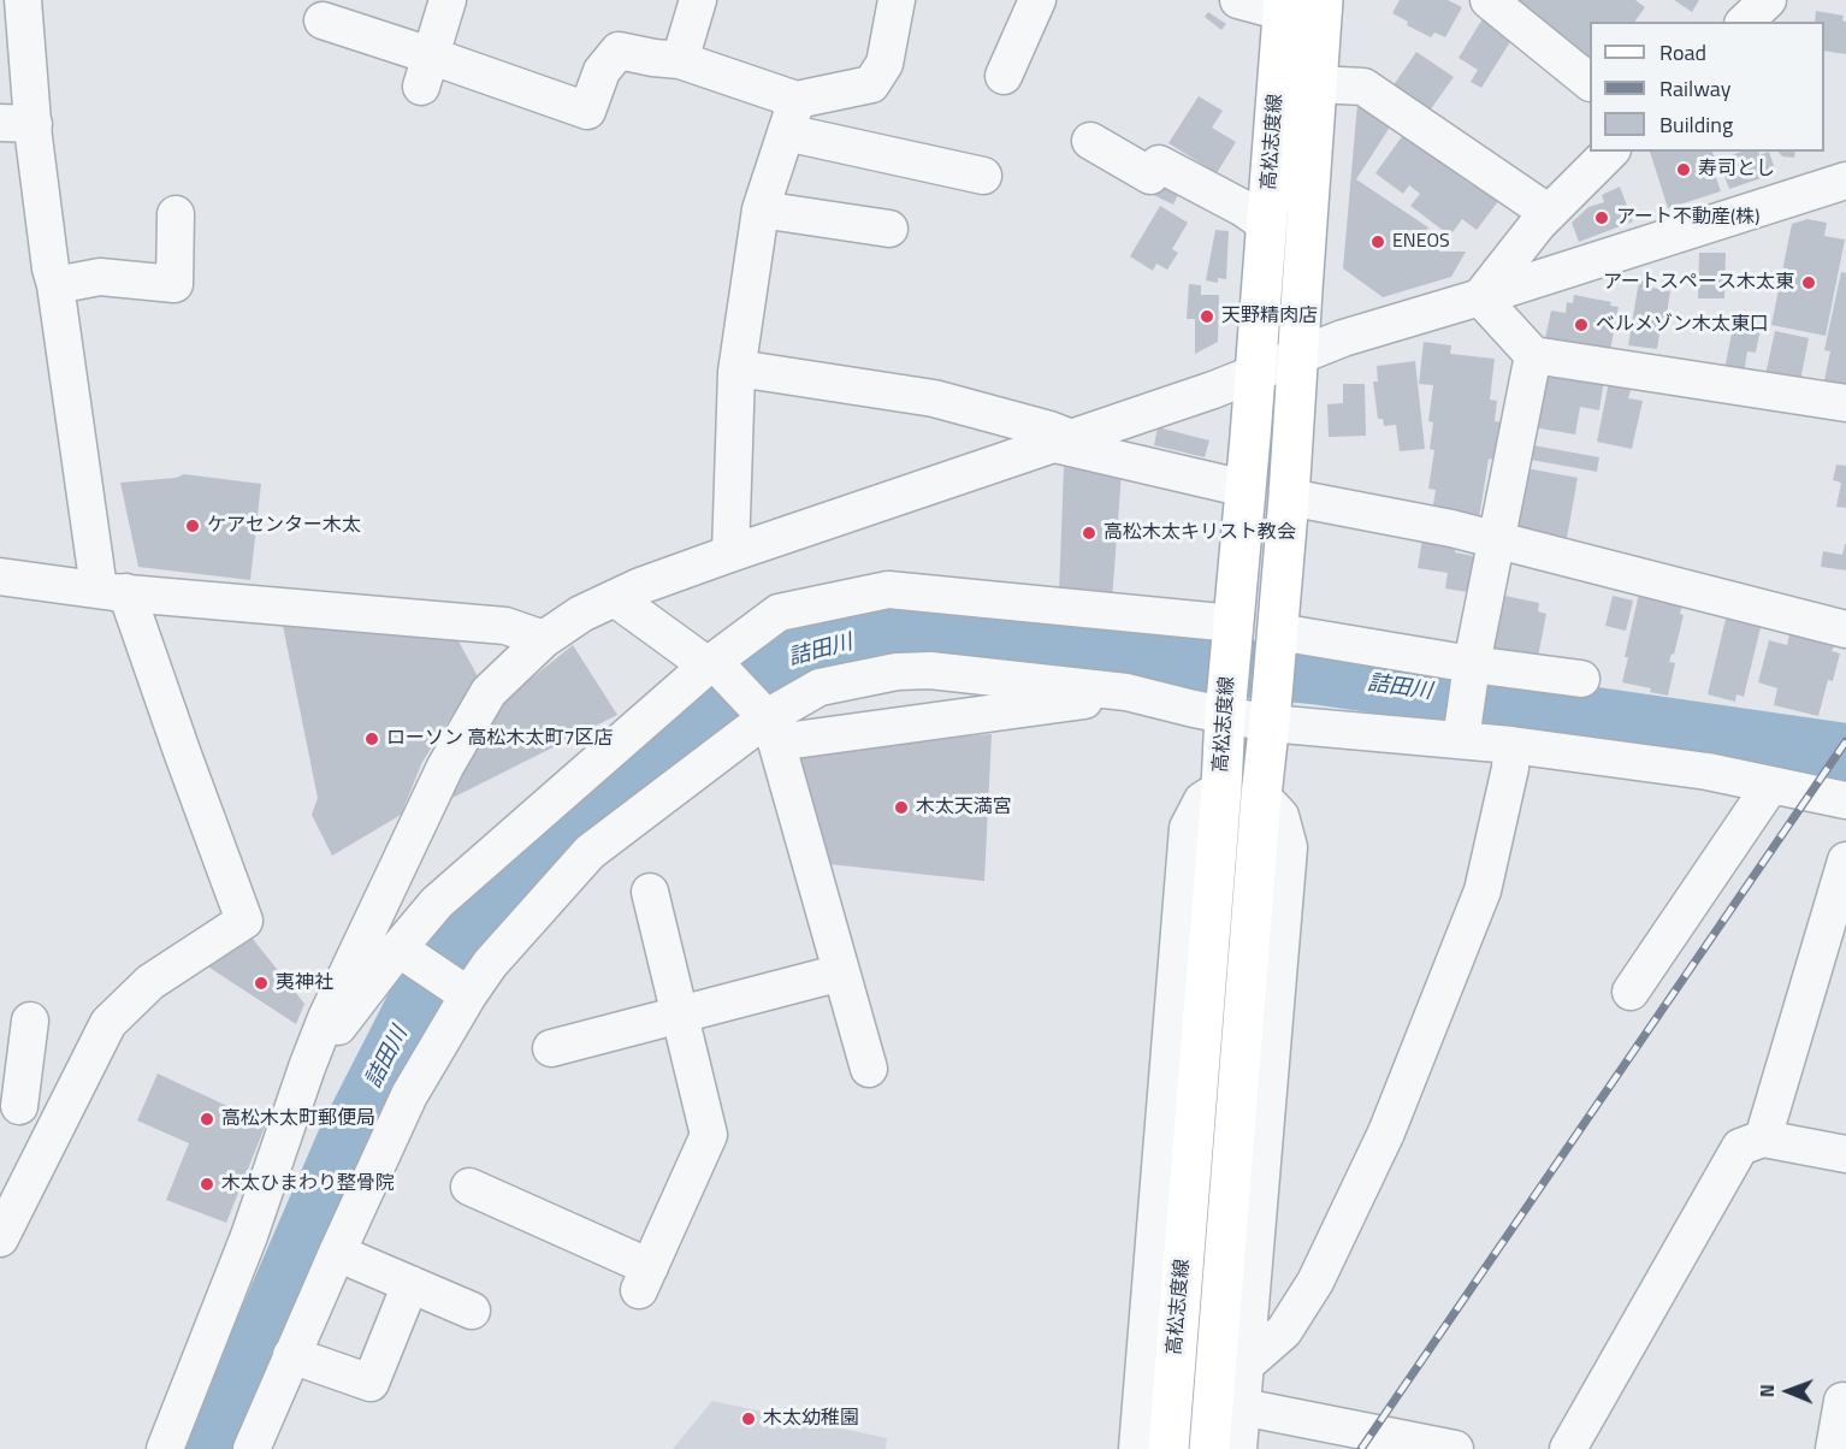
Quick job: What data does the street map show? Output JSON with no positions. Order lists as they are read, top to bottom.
{
  "streets": {
    "main road": ["高松志度線"]
  },
  "water": ["詰田川"],
  "places": [
    "寿司とし",
    "アート不動産(株)",
    "ENEOS",
    "アートスペース木太東",
    "天野精肉店",
    "ベルメゾン木太東口",
    "ケアセンター木太",
    "高松木太キリスト教会",
    "ローソン 高松木太町7区店",
    "木太天満宮",
    "夷神社",
    "高松木太町郵便局",
    "木太ひまわり整骨院",
    "木太幼稚園"
  ],
  "legend": ["Road", "Railway", "Building"],
  "north": "left"
}
